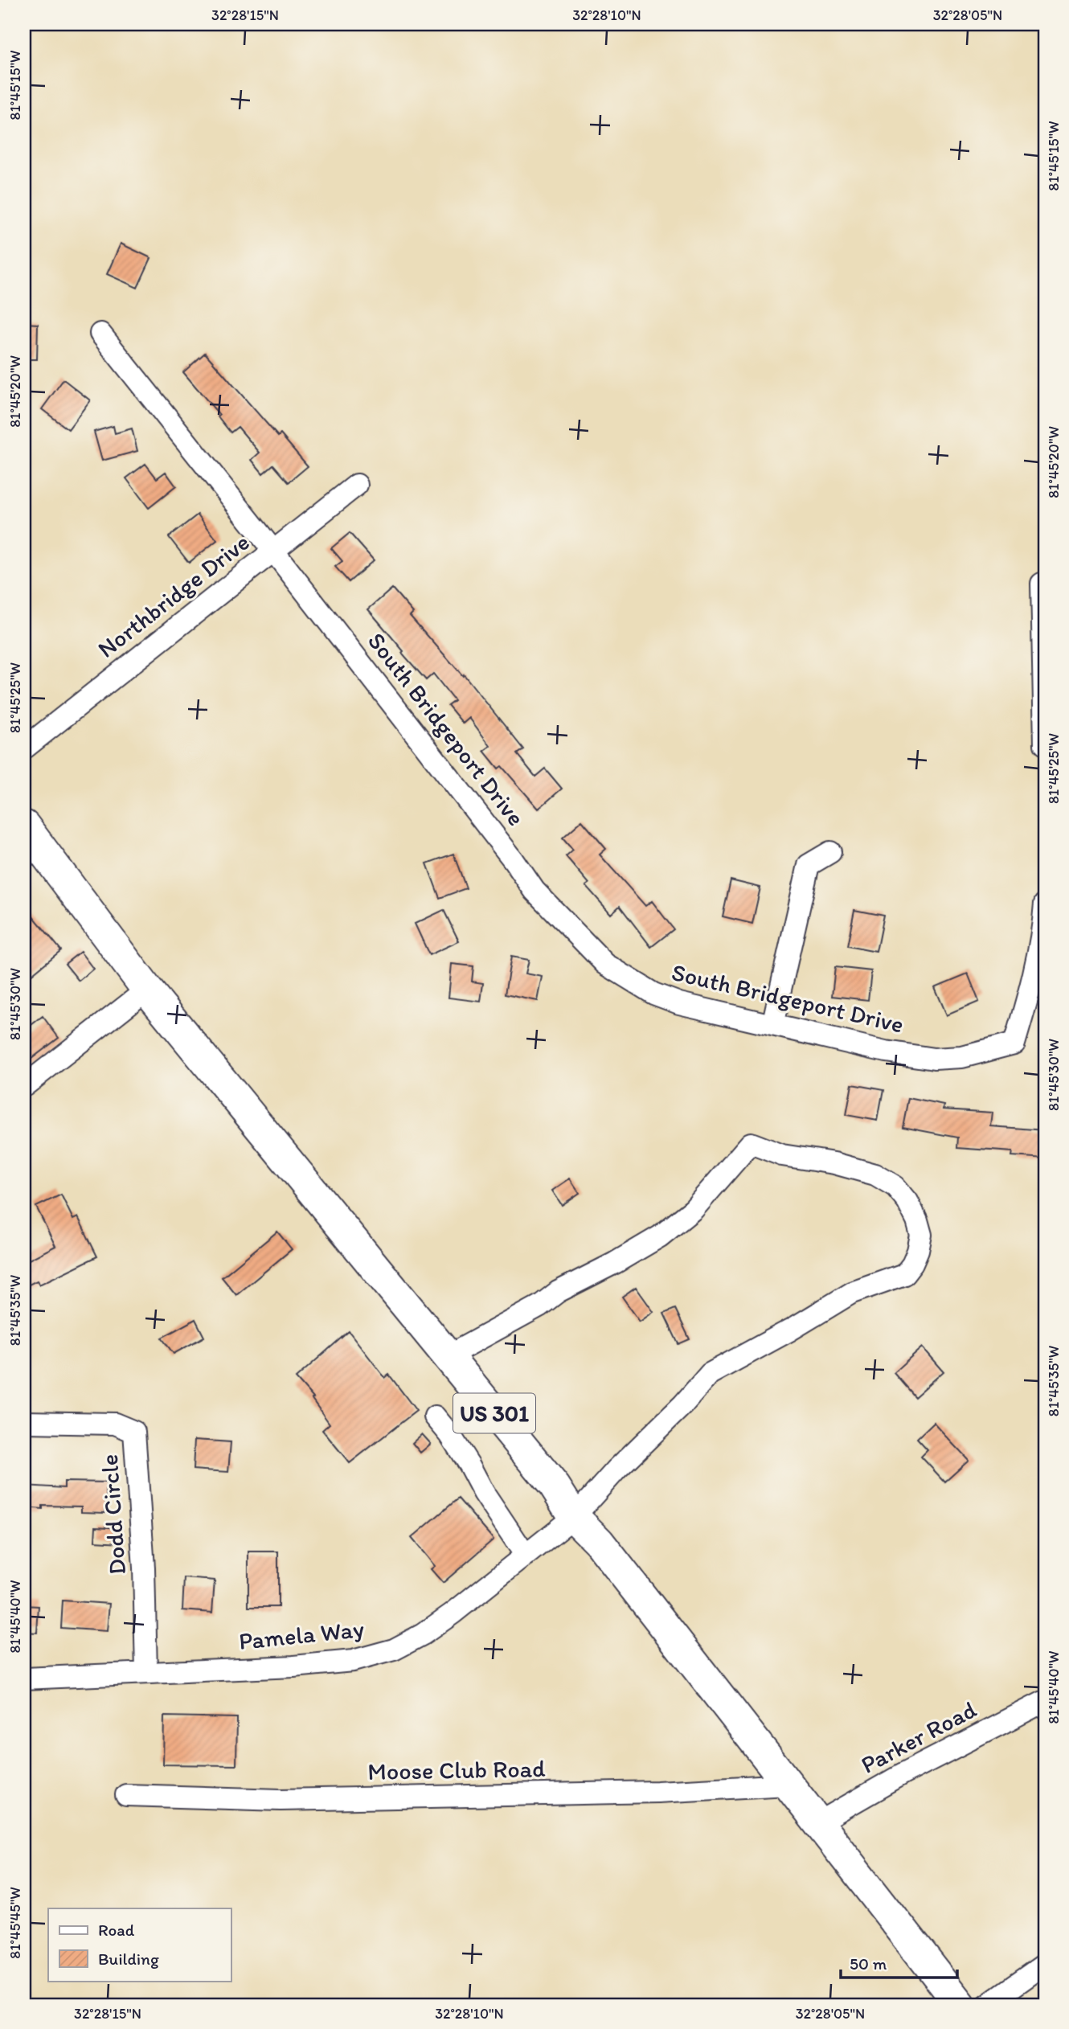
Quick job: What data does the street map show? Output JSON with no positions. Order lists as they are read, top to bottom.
{
  "streets": {
    "highway": ["US 301"],
    "street": [
      "Northbridge Drive",
      "South Bridgeport Drive",
      "Dodd Circle",
      "Pamela Way",
      "Parker Road",
      "Moose Club Road"
    ]
  },
  "crossings": [
    ["Northbridge Drive", "South Bridgeport Drive"],
    ["US 301", "Pamela Way"],
    ["US 301", "Parker Road"],
    ["US 301", "Moose Club Road"],
    ["Dodd Circle", "Pamela Way"]
  ],
  "legend": ["Road", "Building"],
  "scale_bar": "50 m",
  "coordinates": [
    "32°28'15\"N",
    "32°28'10\"N",
    "32°28'05\"N",
    "81°45'15\"W",
    "81°45'20\"W",
    "81°45'25\"W",
    "81°45'30\"W",
    "81°45'35\"W",
    "81°45'40\"W",
    "81°45'45\"W"
  ]
}
